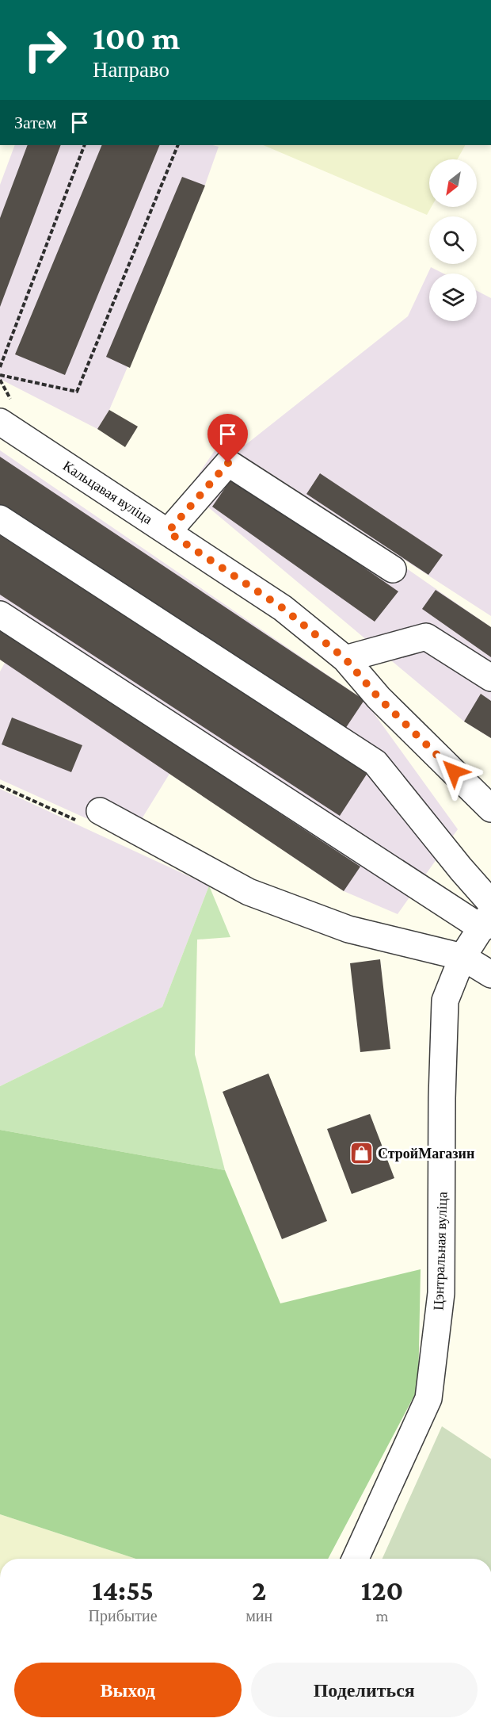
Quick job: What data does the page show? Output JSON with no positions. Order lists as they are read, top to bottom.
{
  "streets": {
    "street": ["Кальцавая вуліца", "Цэнтральная вуліца"]
  },
  "places": {
    "shop": ["СтройМагазин"]
  },
  "north": "bottom left",
  "page": {
    "turn": ["100 m", "Направо"],
    "then": "Затем",
    "eta": [
      "14:55",
      "Прибытие",
      "2",
      "мин",
      "120",
      "m"
    ],
    "buttons": ["Выход", "Поделиться"]
  }
}
